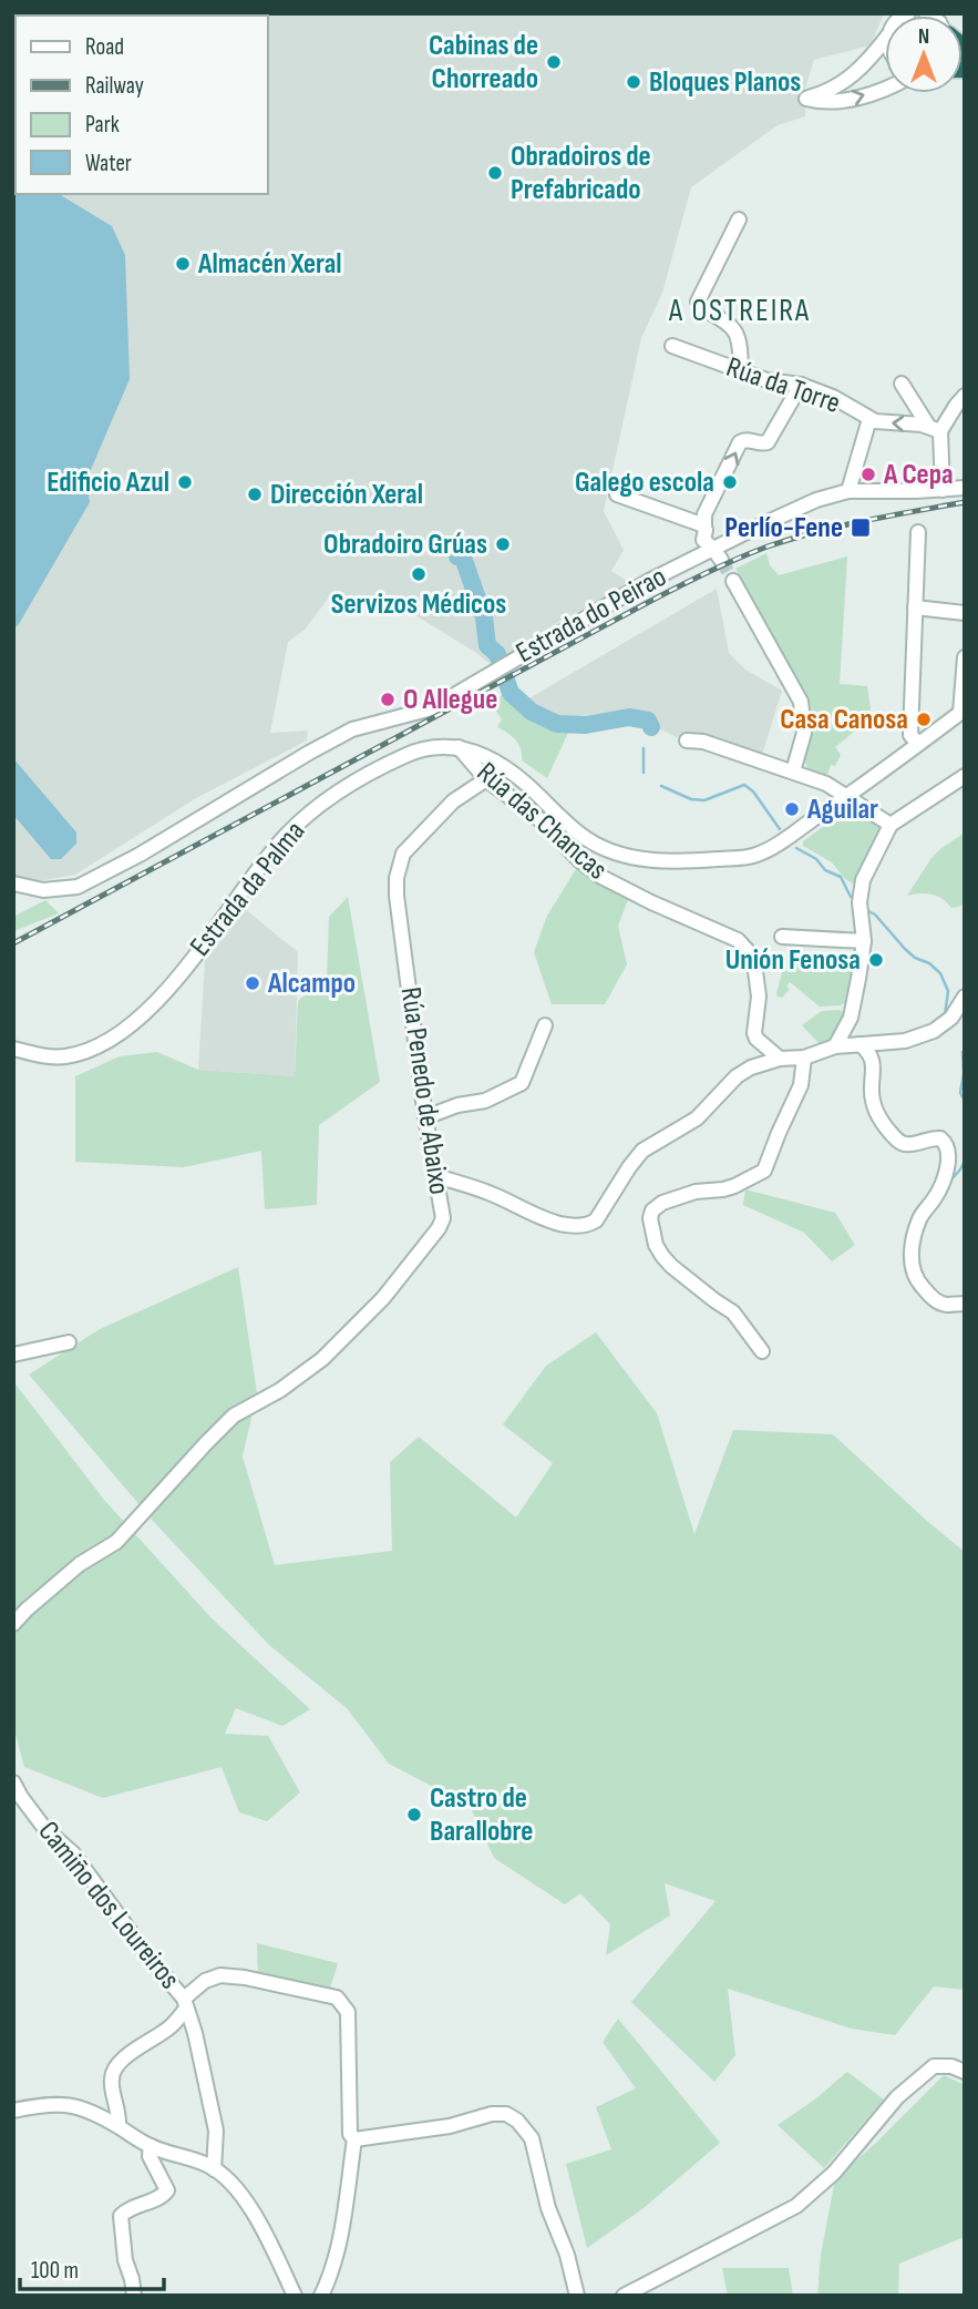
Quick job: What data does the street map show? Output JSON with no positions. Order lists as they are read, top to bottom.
{
  "streets": {
    "street": [
      "Rúa da Torre",
      "Estrada do Peirao",
      "Rúa das Chancas",
      "Estrada da Palma",
      "Rúa Penedo de Abaixo",
      "Camiño dos Loureiros"
    ]
  },
  "crossings": [
    ["Rúa das Chancas", "Estrada da Palma"],
    ["Rúa das Chancas", "Rúa Penedo de Abaixo"]
  ],
  "districts": ["A OSTREIRA"],
  "places": {
    "other": [
      "Cabinas de Chorreado",
      "Bloques Planos",
      "Obradoiros de Prefabricado",
      "Almacén Xeral",
      "A Cepa",
      "Edificio Azul",
      "Galego escola",
      "Dirección Xeral",
      "Obradoiro Grúas",
      "Servizos Médicos",
      "O Allegue",
      "Casa Canosa",
      "Aguilar",
      "Unión Fenosa",
      "Alcampo",
      "Castro de Barallobre"
    ],
    "transit": ["Perlío-Fene"]
  },
  "legend": [
    "Road",
    "Railway",
    "Park",
    "Water"
  ],
  "scale_bar": "100 m",
  "north": "top"
}
